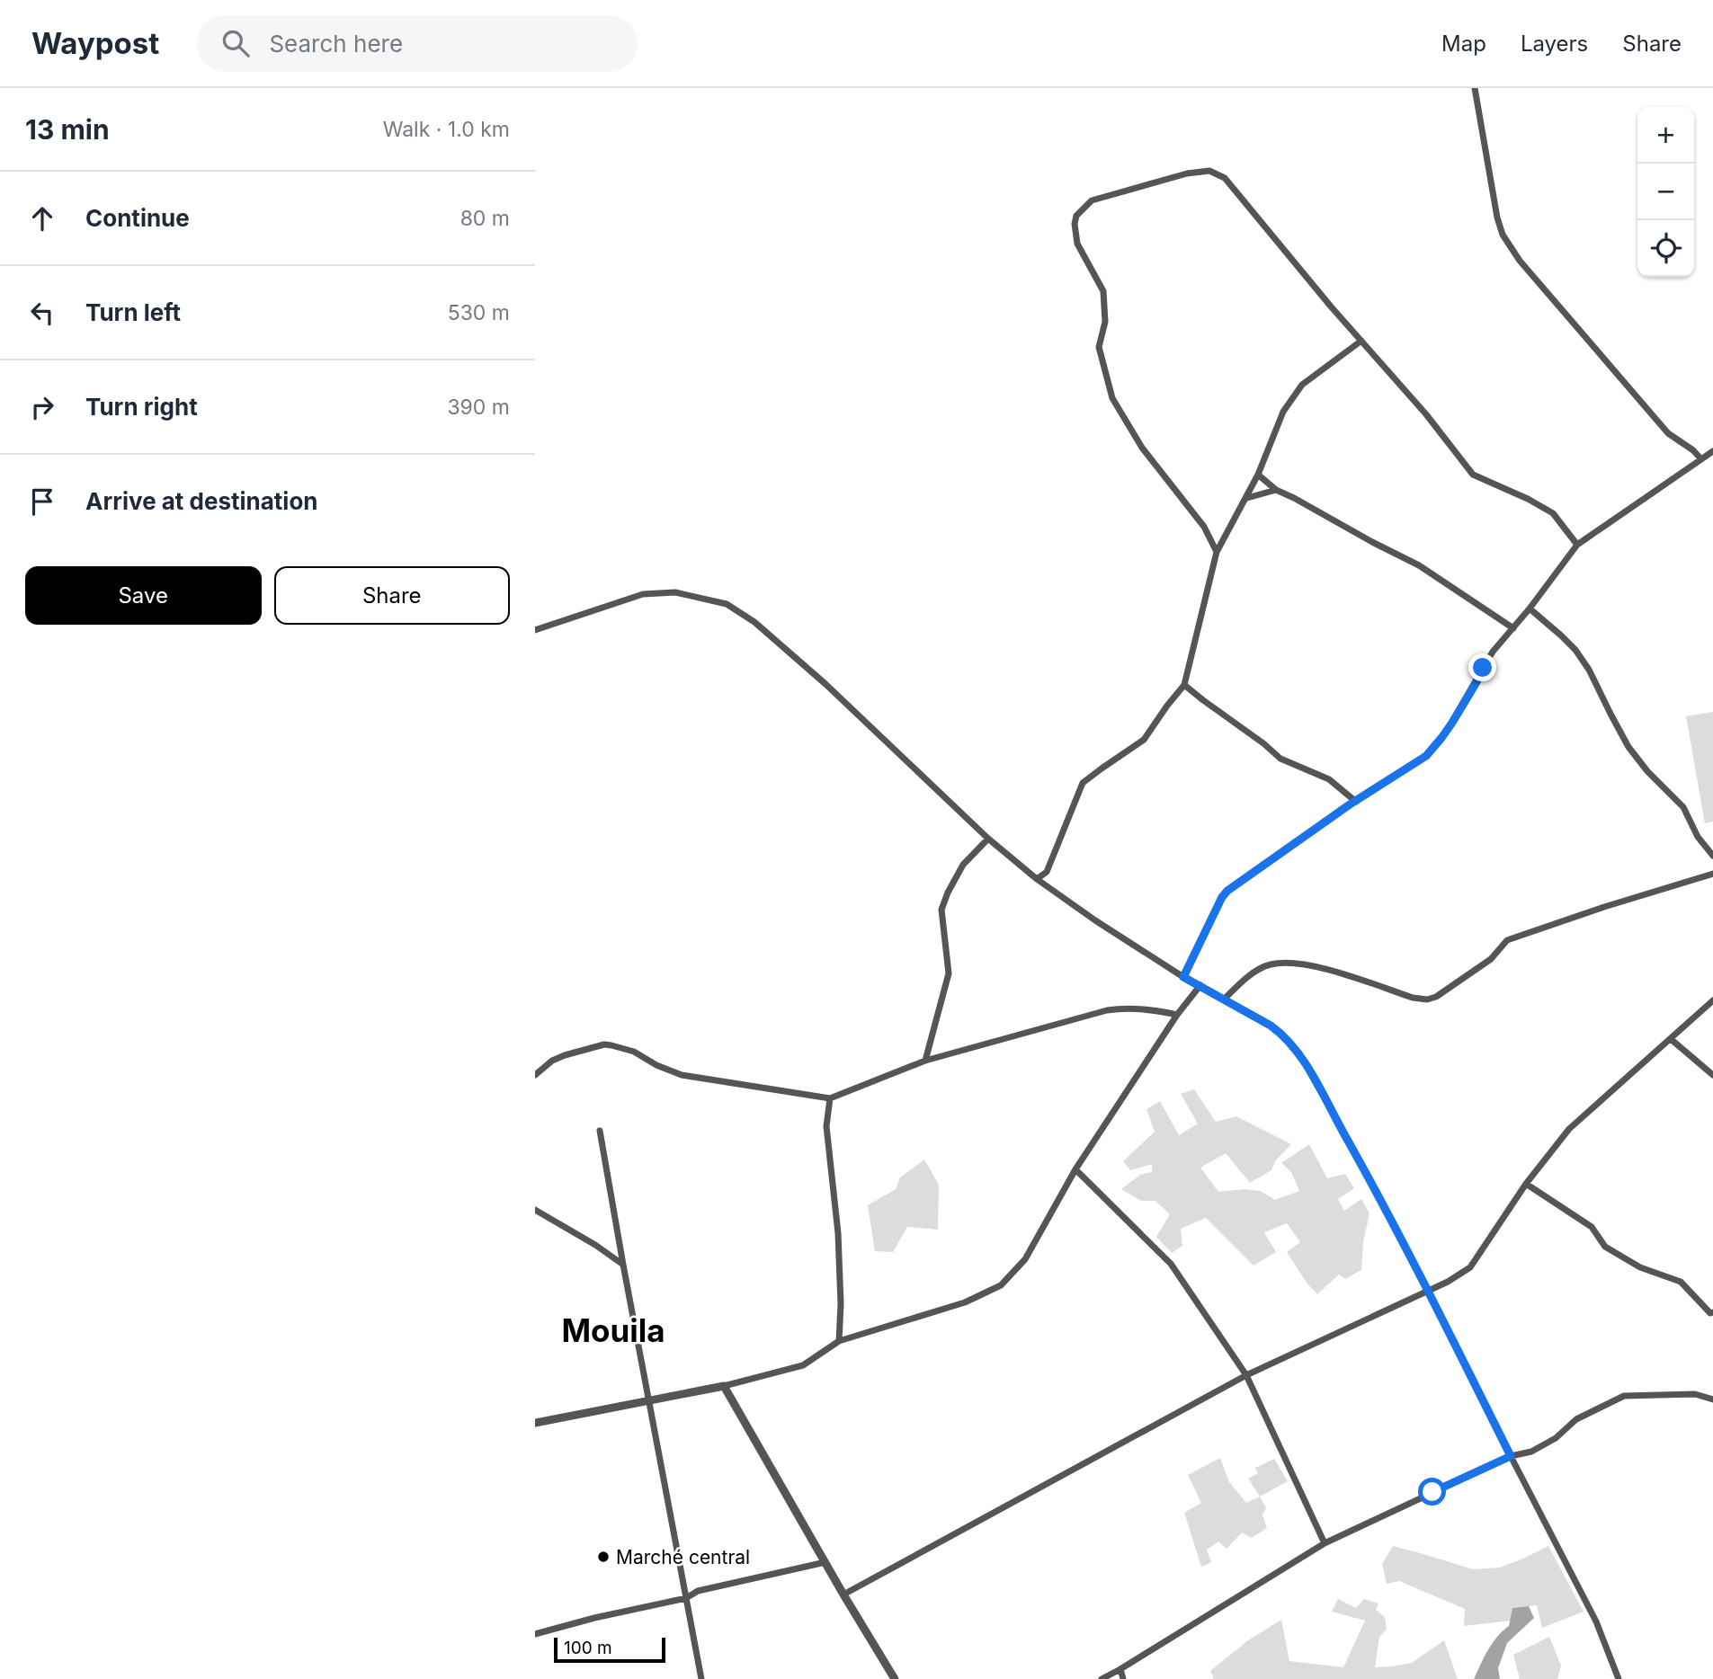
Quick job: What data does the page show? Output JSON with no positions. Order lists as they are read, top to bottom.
{
  "districts": ["Mouila"],
  "places": ["Marché central"],
  "scale_bar": "100 m",
  "page": {
    "header": "Waypost",
    "search": "Search here",
    "nav": ["Map", "Layers", "Share"],
    "heading": ["13 min", "Walk · 1.0 km"],
    "map_buttons": ["+", "−"],
    "list": [
      ["Continue", "80 m"],
      ["Turn left", "530 m"],
      ["Turn right", "390 m"],
      "Arrive at destination"
    ],
    "buttons": ["Save", "Share"],
    "scale": "100 m"
  }
}
